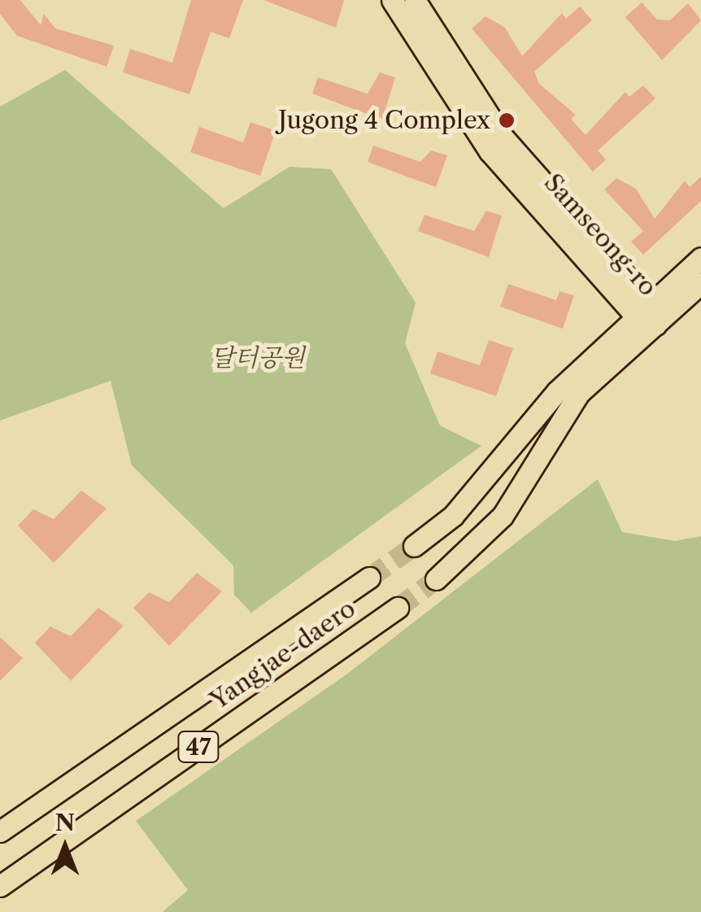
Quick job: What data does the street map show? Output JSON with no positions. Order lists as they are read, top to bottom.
{
  "streets": {
    "main road": ["Samseong-ro", "Yangjae-daero", "47"]
  },
  "parks": ["달터공원"],
  "places": ["Jugong 4 Complex"],
  "north": "top"
}
